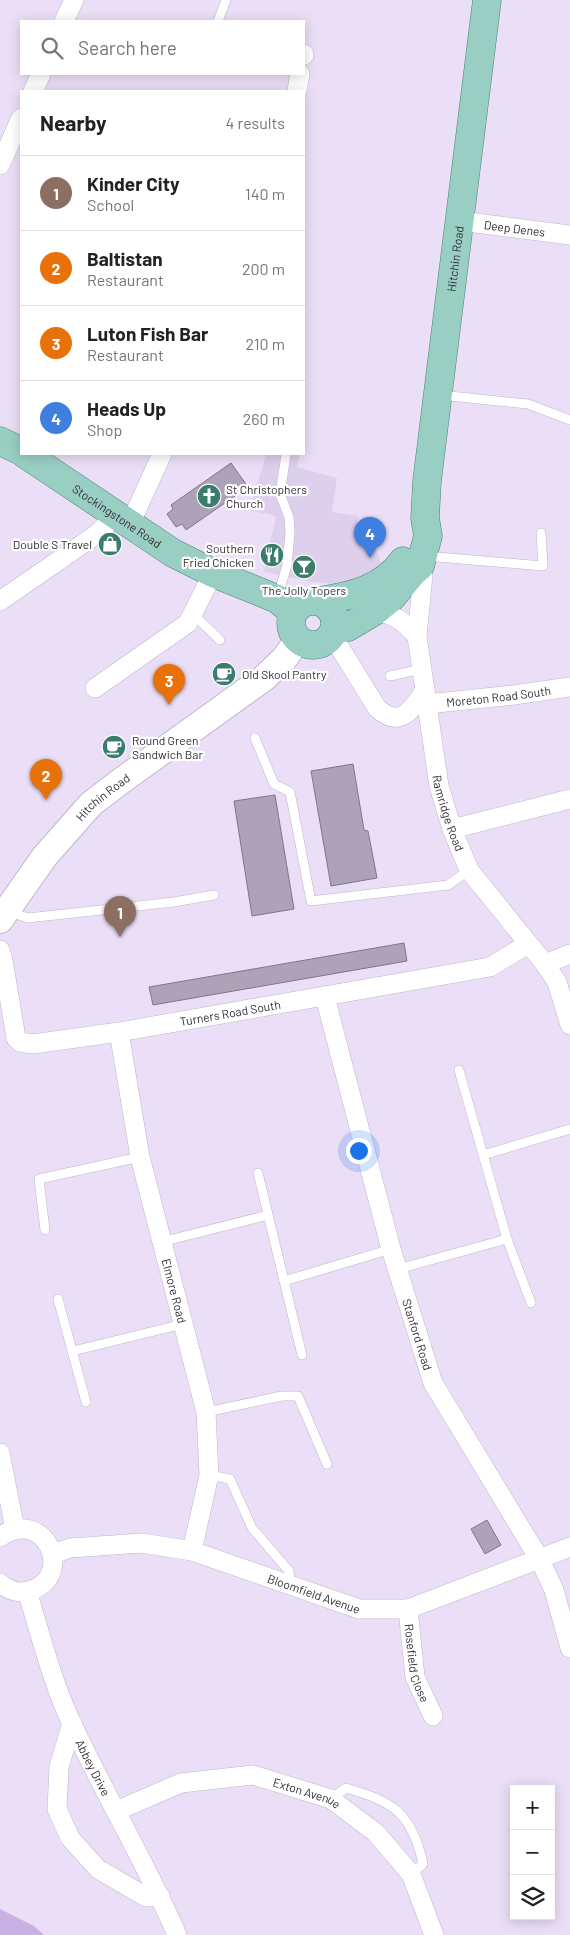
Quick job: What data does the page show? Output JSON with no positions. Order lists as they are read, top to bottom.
{
  "streets": {
    "main road": ["Hitchin Road", "Stockingstone Road"],
    "street": [
      "Deep Denes",
      "Moreton Road South",
      "Ramridge Road",
      "Turners Road South",
      "Elmore Road",
      "Stanford Road",
      "Bloomfield Avenue",
      "Rosefield Close",
      "Abbey Drive",
      "Exton Avenue"
    ]
  },
  "crossings": [
    ["Deep Denes", "Hitchin Road"],
    ["Hitchin Road", "Stockingstone Road"],
    ["Hitchin Road", "Ramridge Road"],
    ["Moreton Road South", "Ramridge Road"],
    ["Ramridge Road", "Turners Road South"],
    ["Turners Road South", "Elmore Road"],
    ["Turners Road South", "Stanford Road"],
    ["Elmore Road", "Bloomfield Avenue"],
    ["Stanford Road", "Bloomfield Avenue"],
    ["Bloomfield Avenue", "Rosefield Close"],
    ["Abbey Drive", "Exton Avenue"]
  ],
  "places": {
    "church": ["St Christophers Church"],
    "shop": ["Double S Travel"],
    "restaurant": ["Southern Fried Chicken"],
    "bar": ["The Jolly Topers"],
    "cafe": ["Old Skool Pantry", "Round Green Sandwich Bar"]
  },
  "page": {
    "search": "Search here",
    "heading": ["Nearby", "4 results"],
    "list": [
      {
        "mark": "1",
        "name": "Kinder City",
        "note": "School",
        "value": "140 m"
      },
      {
        "mark": "2",
        "name": "Baltistan",
        "note": "Restaurant",
        "value": "200 m"
      },
      {
        "mark": "3",
        "name": "Luton Fish Bar",
        "note": "Restaurant",
        "value": "210 m"
      },
      {
        "mark": "4",
        "name": "Heads Up",
        "note": "Shop",
        "value": "260 m"
      }
    ],
    "pins": [
      "4",
      "3",
      "2",
      "1"
    ],
    "map_buttons": ["+", "−"]
  }
}
